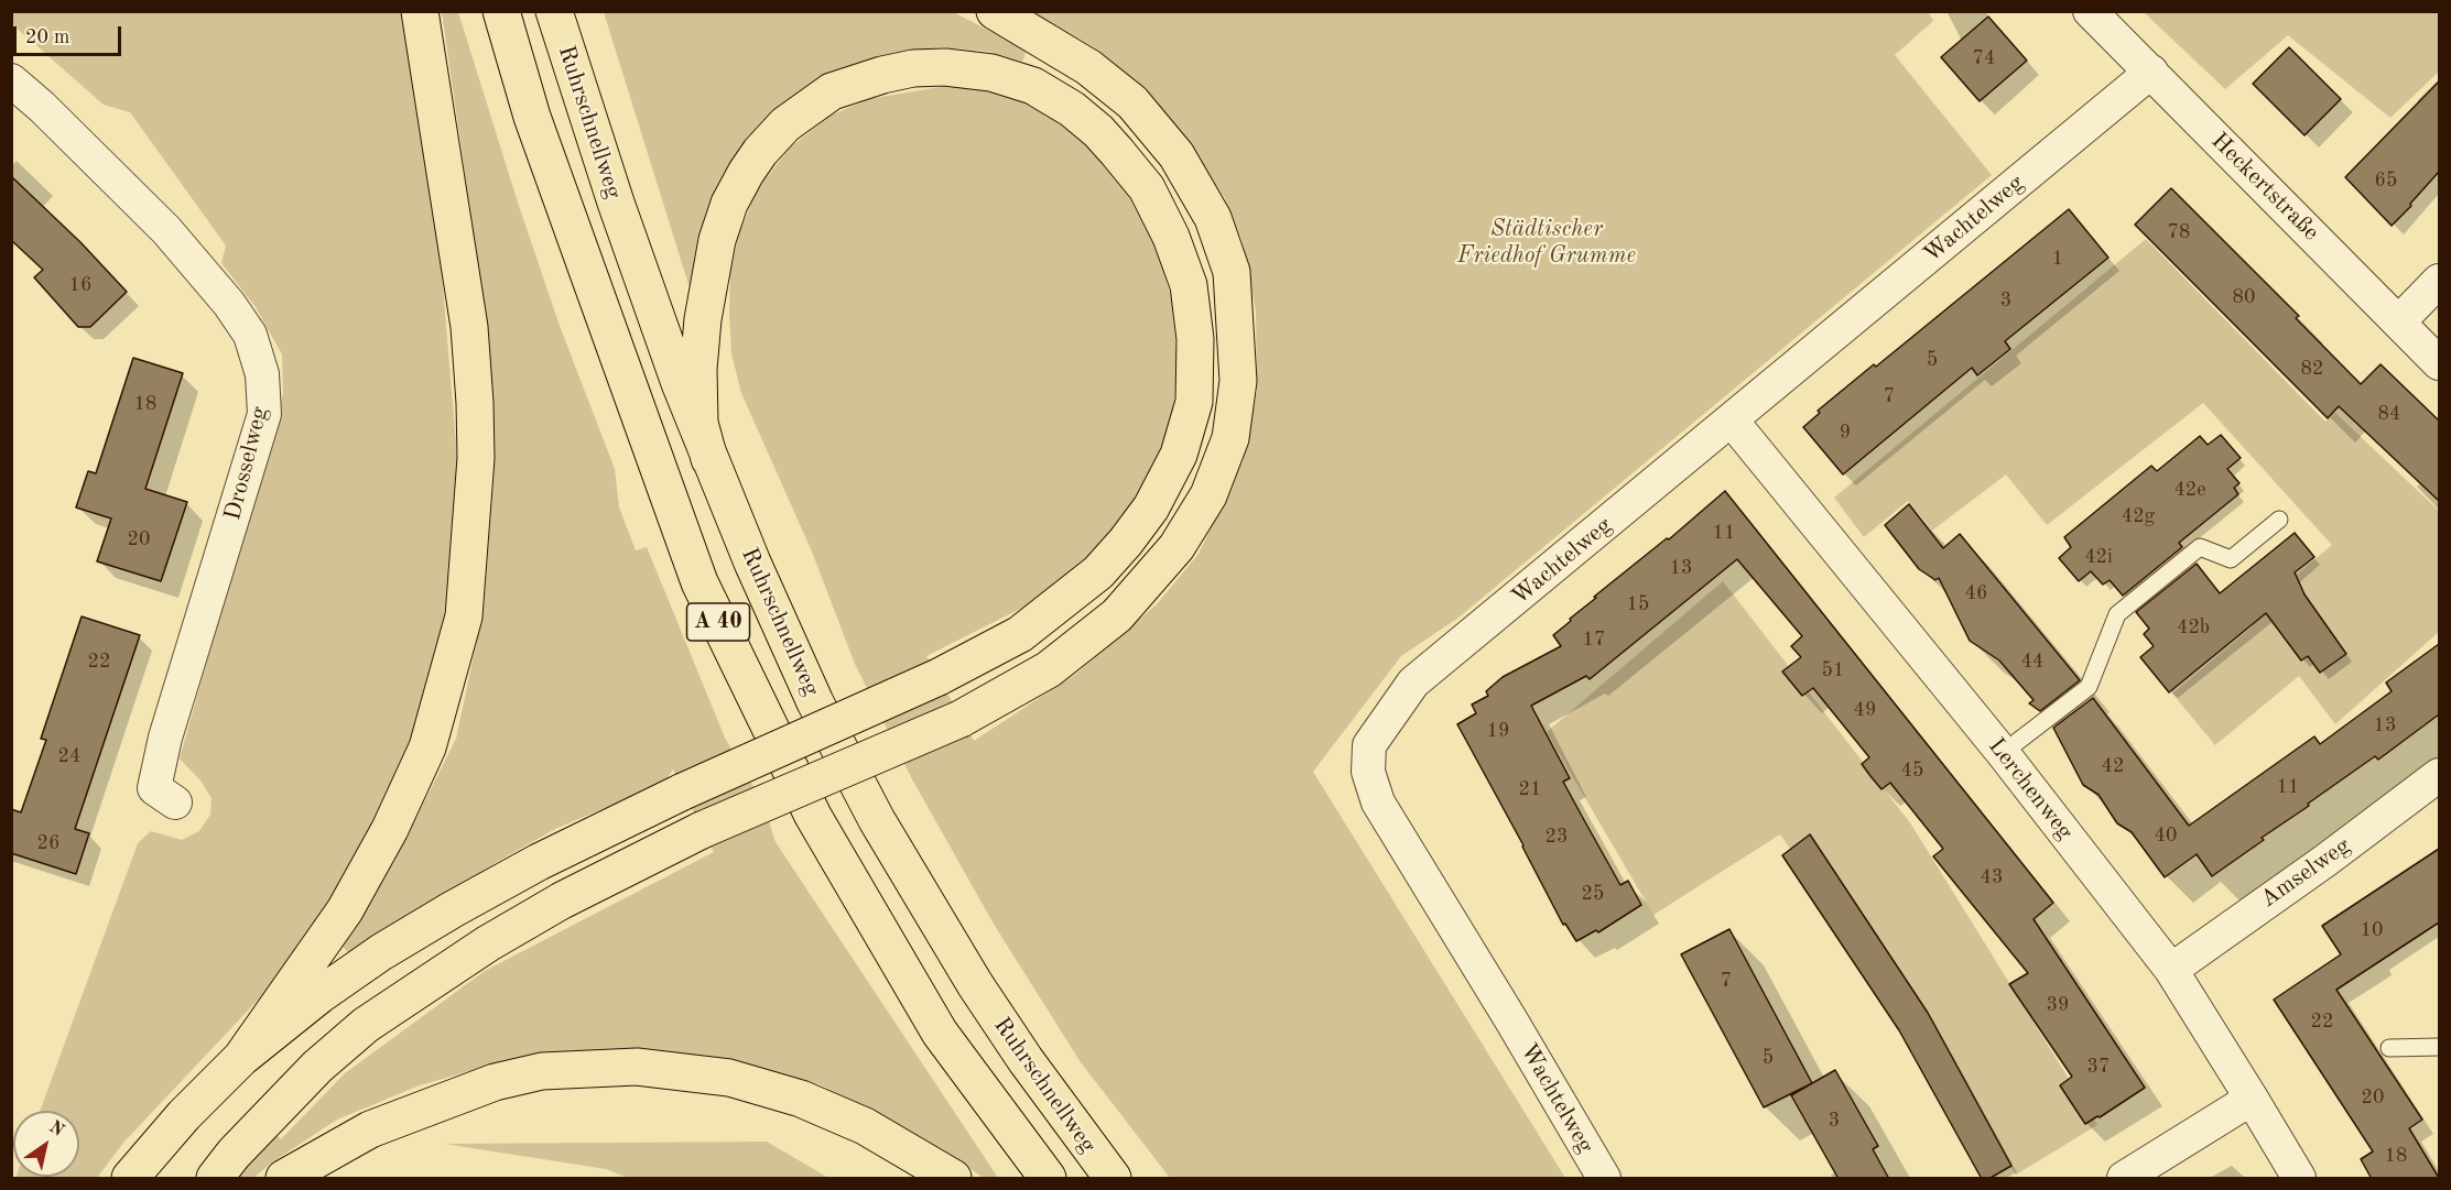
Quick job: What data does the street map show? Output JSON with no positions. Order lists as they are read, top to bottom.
{
  "streets": {
    "highway": ["Ruhrschnellweg", "A 40"],
    "street": [
      "Heckertstraße",
      "Wachtelweg",
      "Drosselweg",
      "Lerchenweg",
      "Amselweg"
    ]
  },
  "crossings": [
    ["Heckertstraße", "Wachtelweg"],
    ["Wachtelweg", "Lerchenweg"],
    ["Lerchenweg", "Amselweg"]
  ],
  "parks": ["Städtischer Friedhof Grumme"],
  "house_numbers": [
    "74",
    "65",
    "78",
    "1",
    "16",
    "80",
    "3",
    "5",
    "82",
    "7",
    "18",
    "84",
    "9",
    "42e",
    "42g",
    "11",
    "20",
    "42i",
    "13",
    "46",
    "15",
    "42b",
    "17",
    "22",
    "44",
    "51",
    "49",
    "13",
    "19",
    "24",
    "42",
    "45",
    "11",
    "21",
    "40",
    "23",
    "26",
    "43",
    "25",
    "10",
    "7",
    "39",
    "22",
    "5",
    "37",
    "20",
    "3",
    "18"
  ],
  "scale_bar": "20 m",
  "north": "top right"
}
